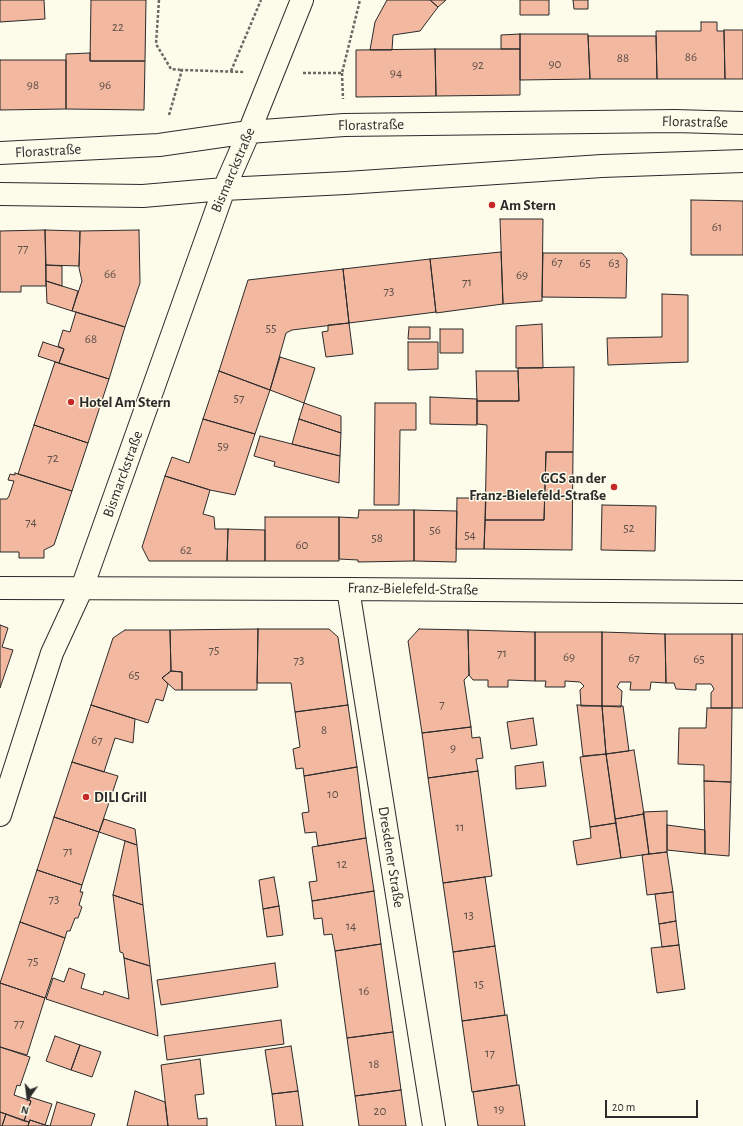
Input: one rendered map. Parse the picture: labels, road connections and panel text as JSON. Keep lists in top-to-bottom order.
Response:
{
  "streets": {
    "main road": [
      "Florastraße",
      "Bismarckstraße",
      "Franz-Bielefeld-Straße",
      "Dresdener Straße"
    ]
  },
  "crossings": [
    ["Florastraße", "Bismarckstraße"],
    ["Bismarckstraße", "Franz-Bielefeld-Straße"],
    ["Franz-Bielefeld-Straße", "Dresdener Straße"]
  ],
  "places": [
    "Am Stern",
    "Hotel Am Stern",
    "GGS an der Franz-Bielefeld-Straße",
    "DILI Grill"
  ],
  "house_numbers": [
    "22",
    "86",
    "88",
    "90",
    "92",
    "94",
    "98",
    "96",
    "61",
    "77",
    "67",
    "65",
    "63",
    "66",
    "69",
    "71",
    "73",
    "55",
    "68",
    "57",
    "59",
    "72",
    "74",
    "52",
    "56",
    "54",
    "58",
    "60",
    "62",
    "75",
    "71",
    "69",
    "67",
    "65",
    "73",
    "65",
    "7",
    "8",
    "67",
    "9",
    "10",
    "11",
    "71",
    "12",
    "73",
    "13",
    "14",
    "75",
    "15",
    "16",
    "77",
    "17",
    "18",
    "19",
    "20"
  ],
  "scale_bar": "20 m",
  "north": "bottom"
}
